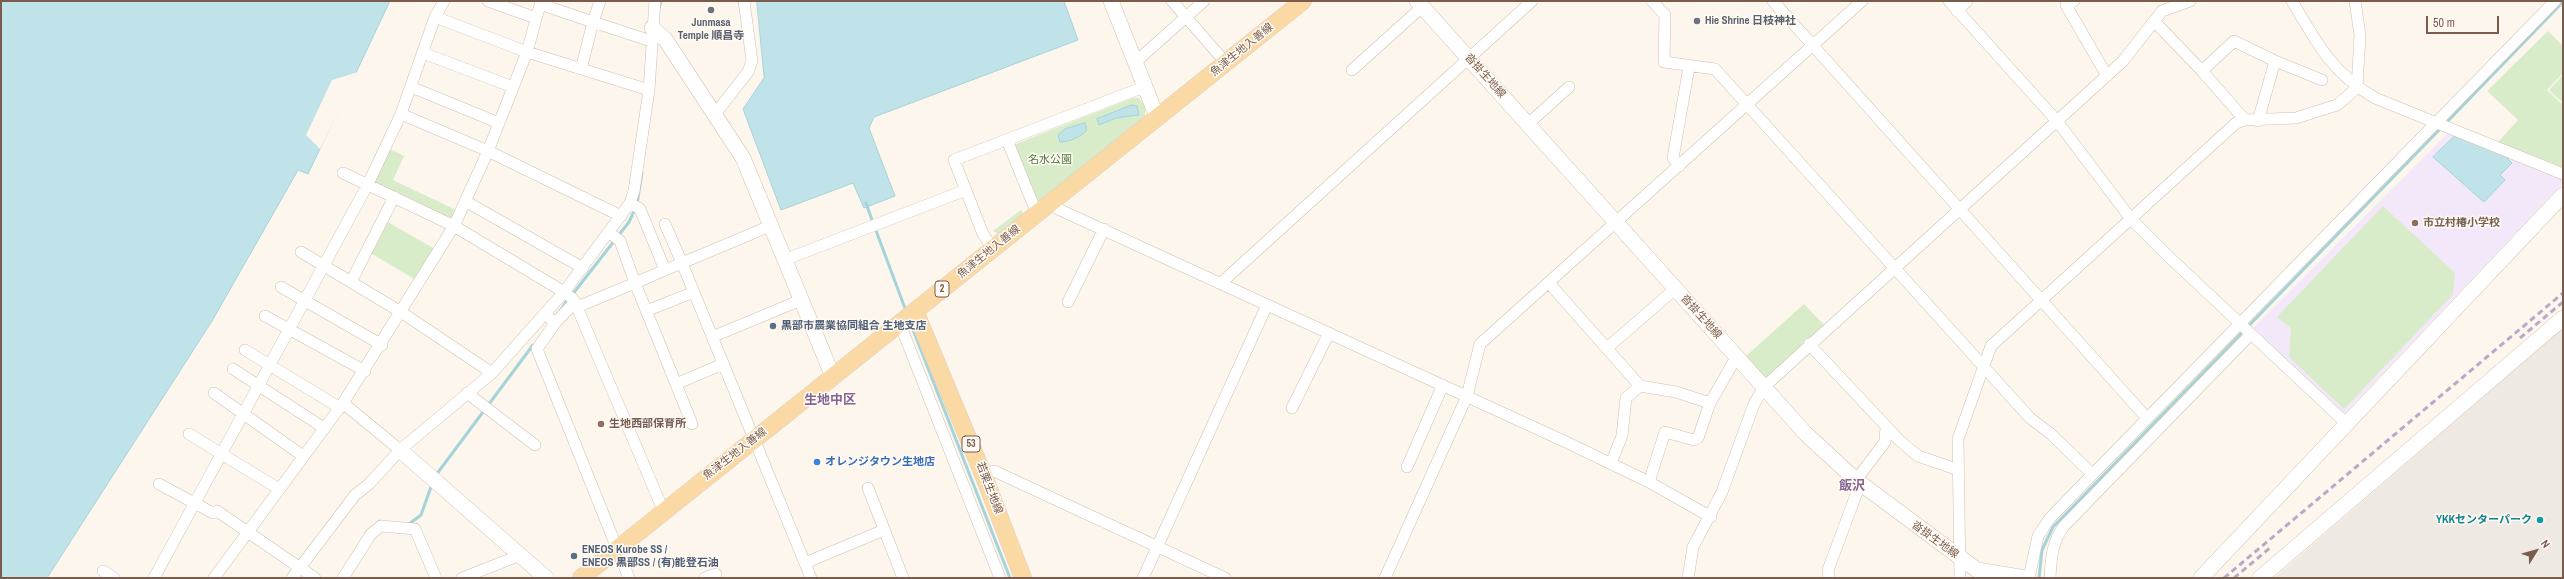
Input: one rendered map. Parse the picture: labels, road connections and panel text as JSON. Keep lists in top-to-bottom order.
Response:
{
  "streets": {
    "main road": [
      "魚津生地入善線",
      "2",
      "53",
      "若栗生地線"
    ],
    "street": ["沓掛生地線"]
  },
  "crossings": [
    ["魚津生地入善線", "若栗生地線"]
  ],
  "districts": ["生地中区", "飯沢"],
  "parks": ["名水公園"],
  "places": [
    "Junmasa Temple 順昌寺",
    "Hie Shrine 日枝神社",
    "市立村椿小学校",
    "黒部市農業協同組合 生地支店",
    "生地西部保育所",
    "オレンジタウン生地店",
    "YKKセンターパーク",
    "ENEOS Kurobe SS / ENEOS 黒部SS / (有)能登石油"
  ],
  "scale_bar": "50 m",
  "north": "top right"
}
